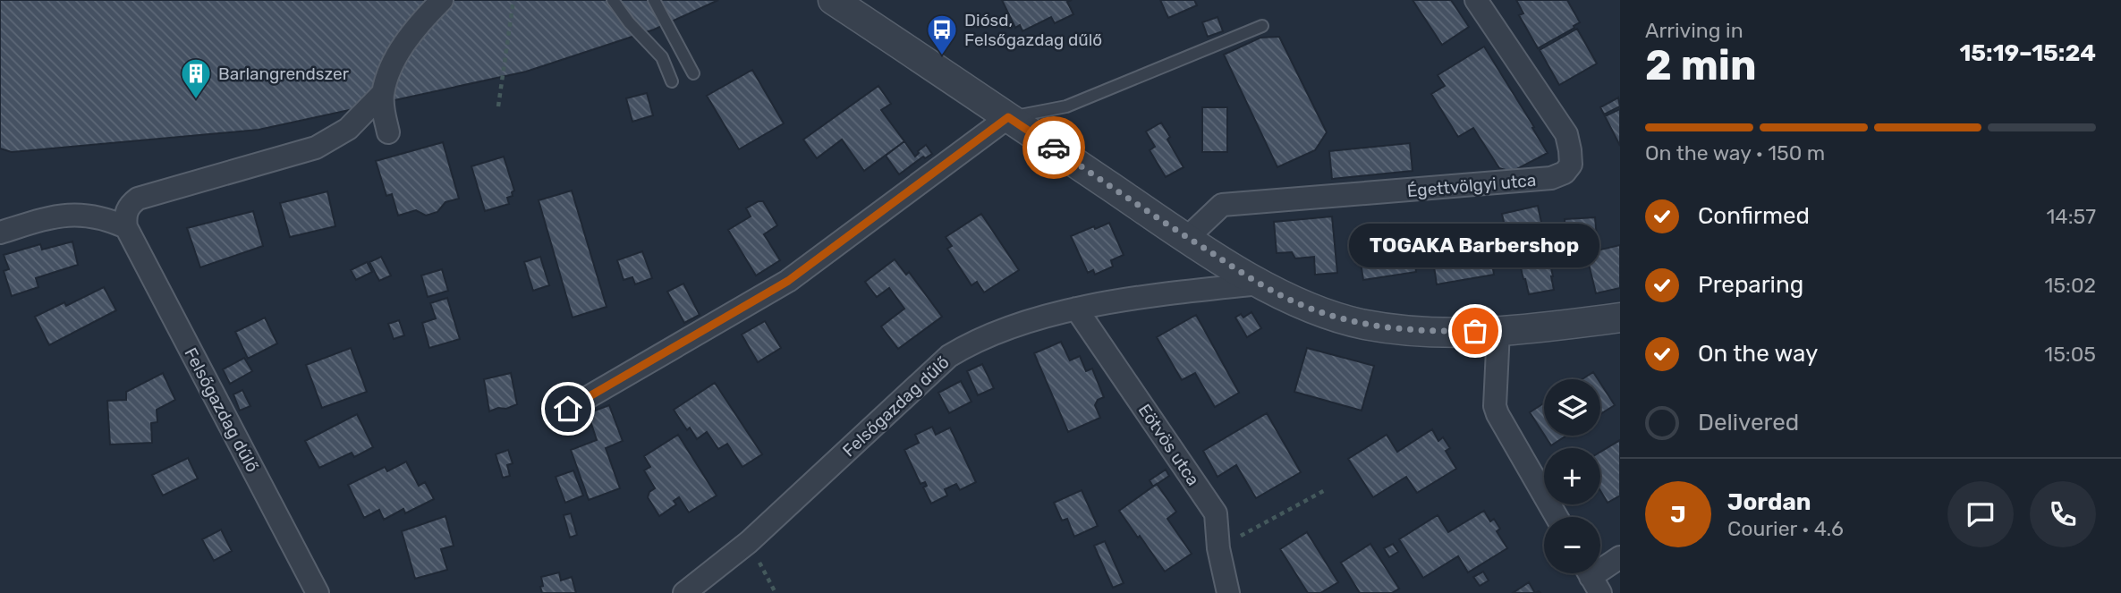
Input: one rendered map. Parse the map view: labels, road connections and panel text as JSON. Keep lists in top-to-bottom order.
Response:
{
  "streets": {
    "street": ["Égettvölgyi utca", "Felsőgazdag dűlő", "Eötvös utca"]
  },
  "crossings": [
    ["Felsőgazdag dűlő", "Eötvös utca"]
  ],
  "places": {
    "bus stop": ["Diósd, Felsőgazdag dűlő"],
    "building": ["Barlangrendszer"],
    "other": ["TOGAKA Barbershop"]
  },
  "page": {
    "heading": ["2 min", "Arriving in", "15:19–15:24"],
    "panel": ["Jordan", "Courier · 4.6"],
    "bar": "On the way · 150 m",
    "list": [
      ["Confirmed", "14:57"],
      ["Preparing", "15:02"],
      ["On the way", "15:05"],
      "Delivered"
    ],
    "bubble": "TOGAKA Barbershop",
    "map_buttons": ["+", "−"],
    "round": "J"
  }
}
